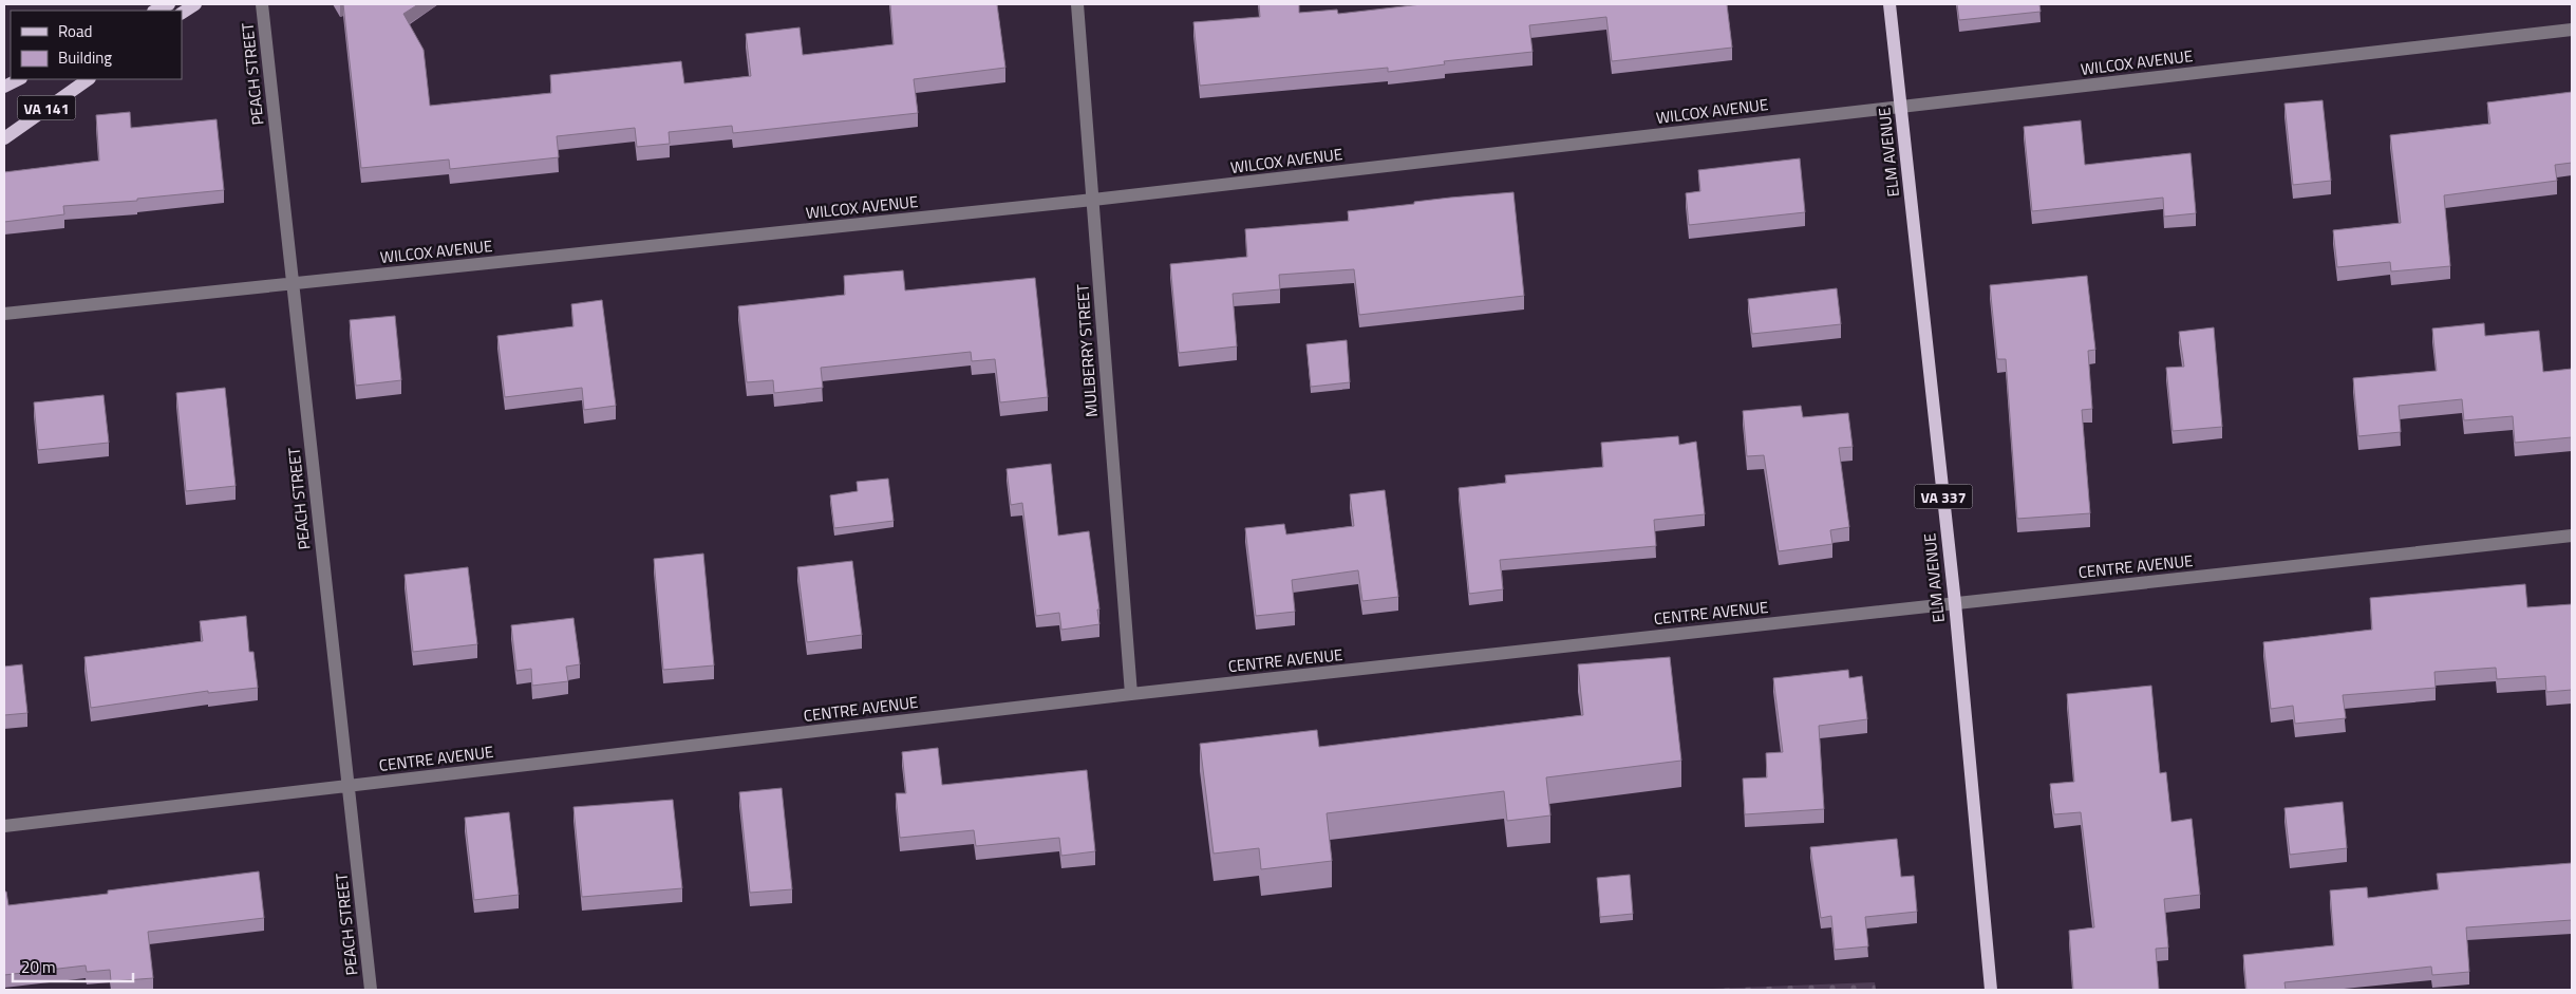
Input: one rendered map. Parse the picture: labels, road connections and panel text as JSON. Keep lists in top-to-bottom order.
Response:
{
  "streets": {
    "main road": ["VA 141", "ELM AVENUE", "VA 337"],
    "street": [
      "WILCOX AVENUE",
      "PEACH STREET",
      "MULBERRY STREET",
      "CENTRE AVENUE"
    ]
  },
  "crossings": [
    ["WILCOX AVENUE", "PEACH STREET"],
    ["WILCOX AVENUE", "ELM AVENUE"],
    ["WILCOX AVENUE", "MULBERRY STREET"],
    ["PEACH STREET", "CENTRE AVENUE"],
    ["ELM AVENUE", "CENTRE AVENUE"],
    ["MULBERRY STREET", "CENTRE AVENUE"]
  ],
  "legend": ["Road", "Building"],
  "scale_bar": "20 m"
}
